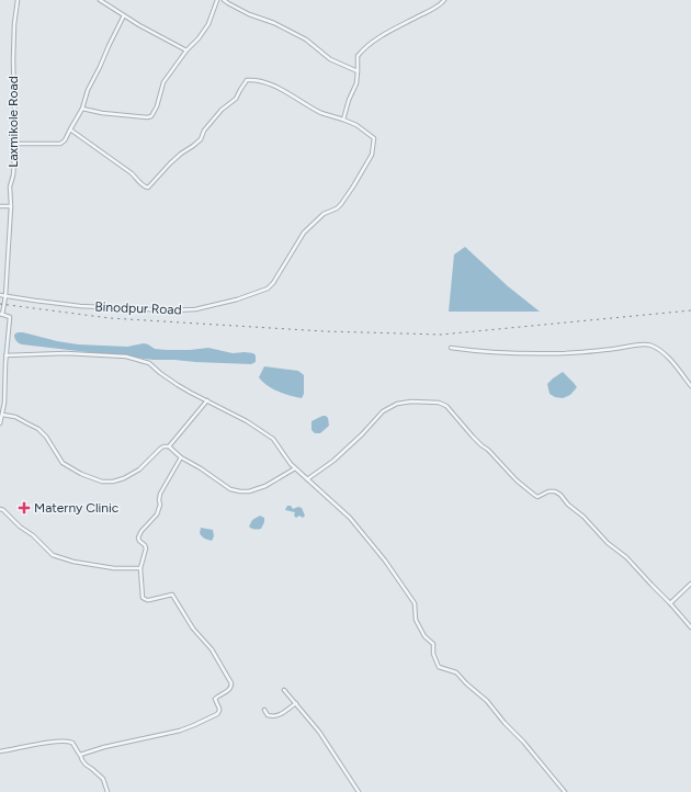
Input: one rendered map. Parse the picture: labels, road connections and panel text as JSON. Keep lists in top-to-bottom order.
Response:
{
  "streets": {
    "street": ["Laxmikole Road", "Binodpur Road"]
  },
  "crossings": [
    ["Laxmikole Road", "Binodpur Road"]
  ],
  "places": {
    "health": ["Materny Clinic"]
  }
}
